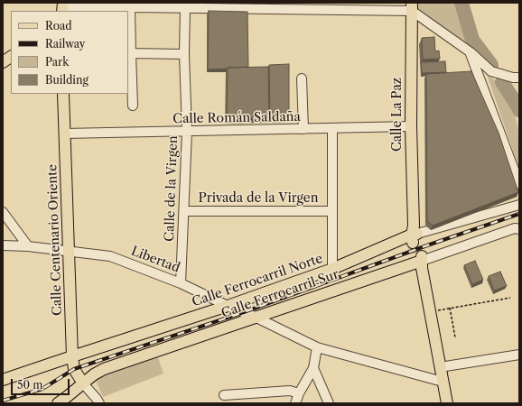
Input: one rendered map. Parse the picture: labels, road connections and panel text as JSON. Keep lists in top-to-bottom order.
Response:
{
  "streets": {
    "main road": [
      "Calle La Paz",
      "Calle Centenario Oriente",
      "Calle Ferrocarril Norte",
      "Calle Ferrocarril Sur"
    ],
    "street": [
      "Calle Román Saldaña",
      "Calle de la Virgen",
      "Privada de la Virgen",
      "Libertad"
    ]
  },
  "crossings": [
    ["Calle La Paz", "Calle Román Saldaña"],
    ["Calle La Paz", "Calle Ferrocarril Norte"],
    ["Calle Román Saldaña", "Calle de la Virgen"],
    ["Calle Román Saldaña", "Calle Centenario Oriente"],
    ["Calle de la Virgen", "Privada de la Virgen"],
    ["Calle de la Virgen", "Libertad"],
    ["Calle Centenario Oriente", "Libertad"],
    ["Calle Centenario Oriente", "Calle Ferrocarril Norte"],
    ["Calle Centenario Oriente", "Calle Ferrocarril Sur"],
    ["Libertad", "Calle Ferrocarril Norte"],
    ["Libertad", "Calle Ferrocarril Sur"]
  ],
  "legend": [
    "Road",
    "Railway",
    "Park",
    "Building"
  ],
  "scale_bar": "50 m"
}
